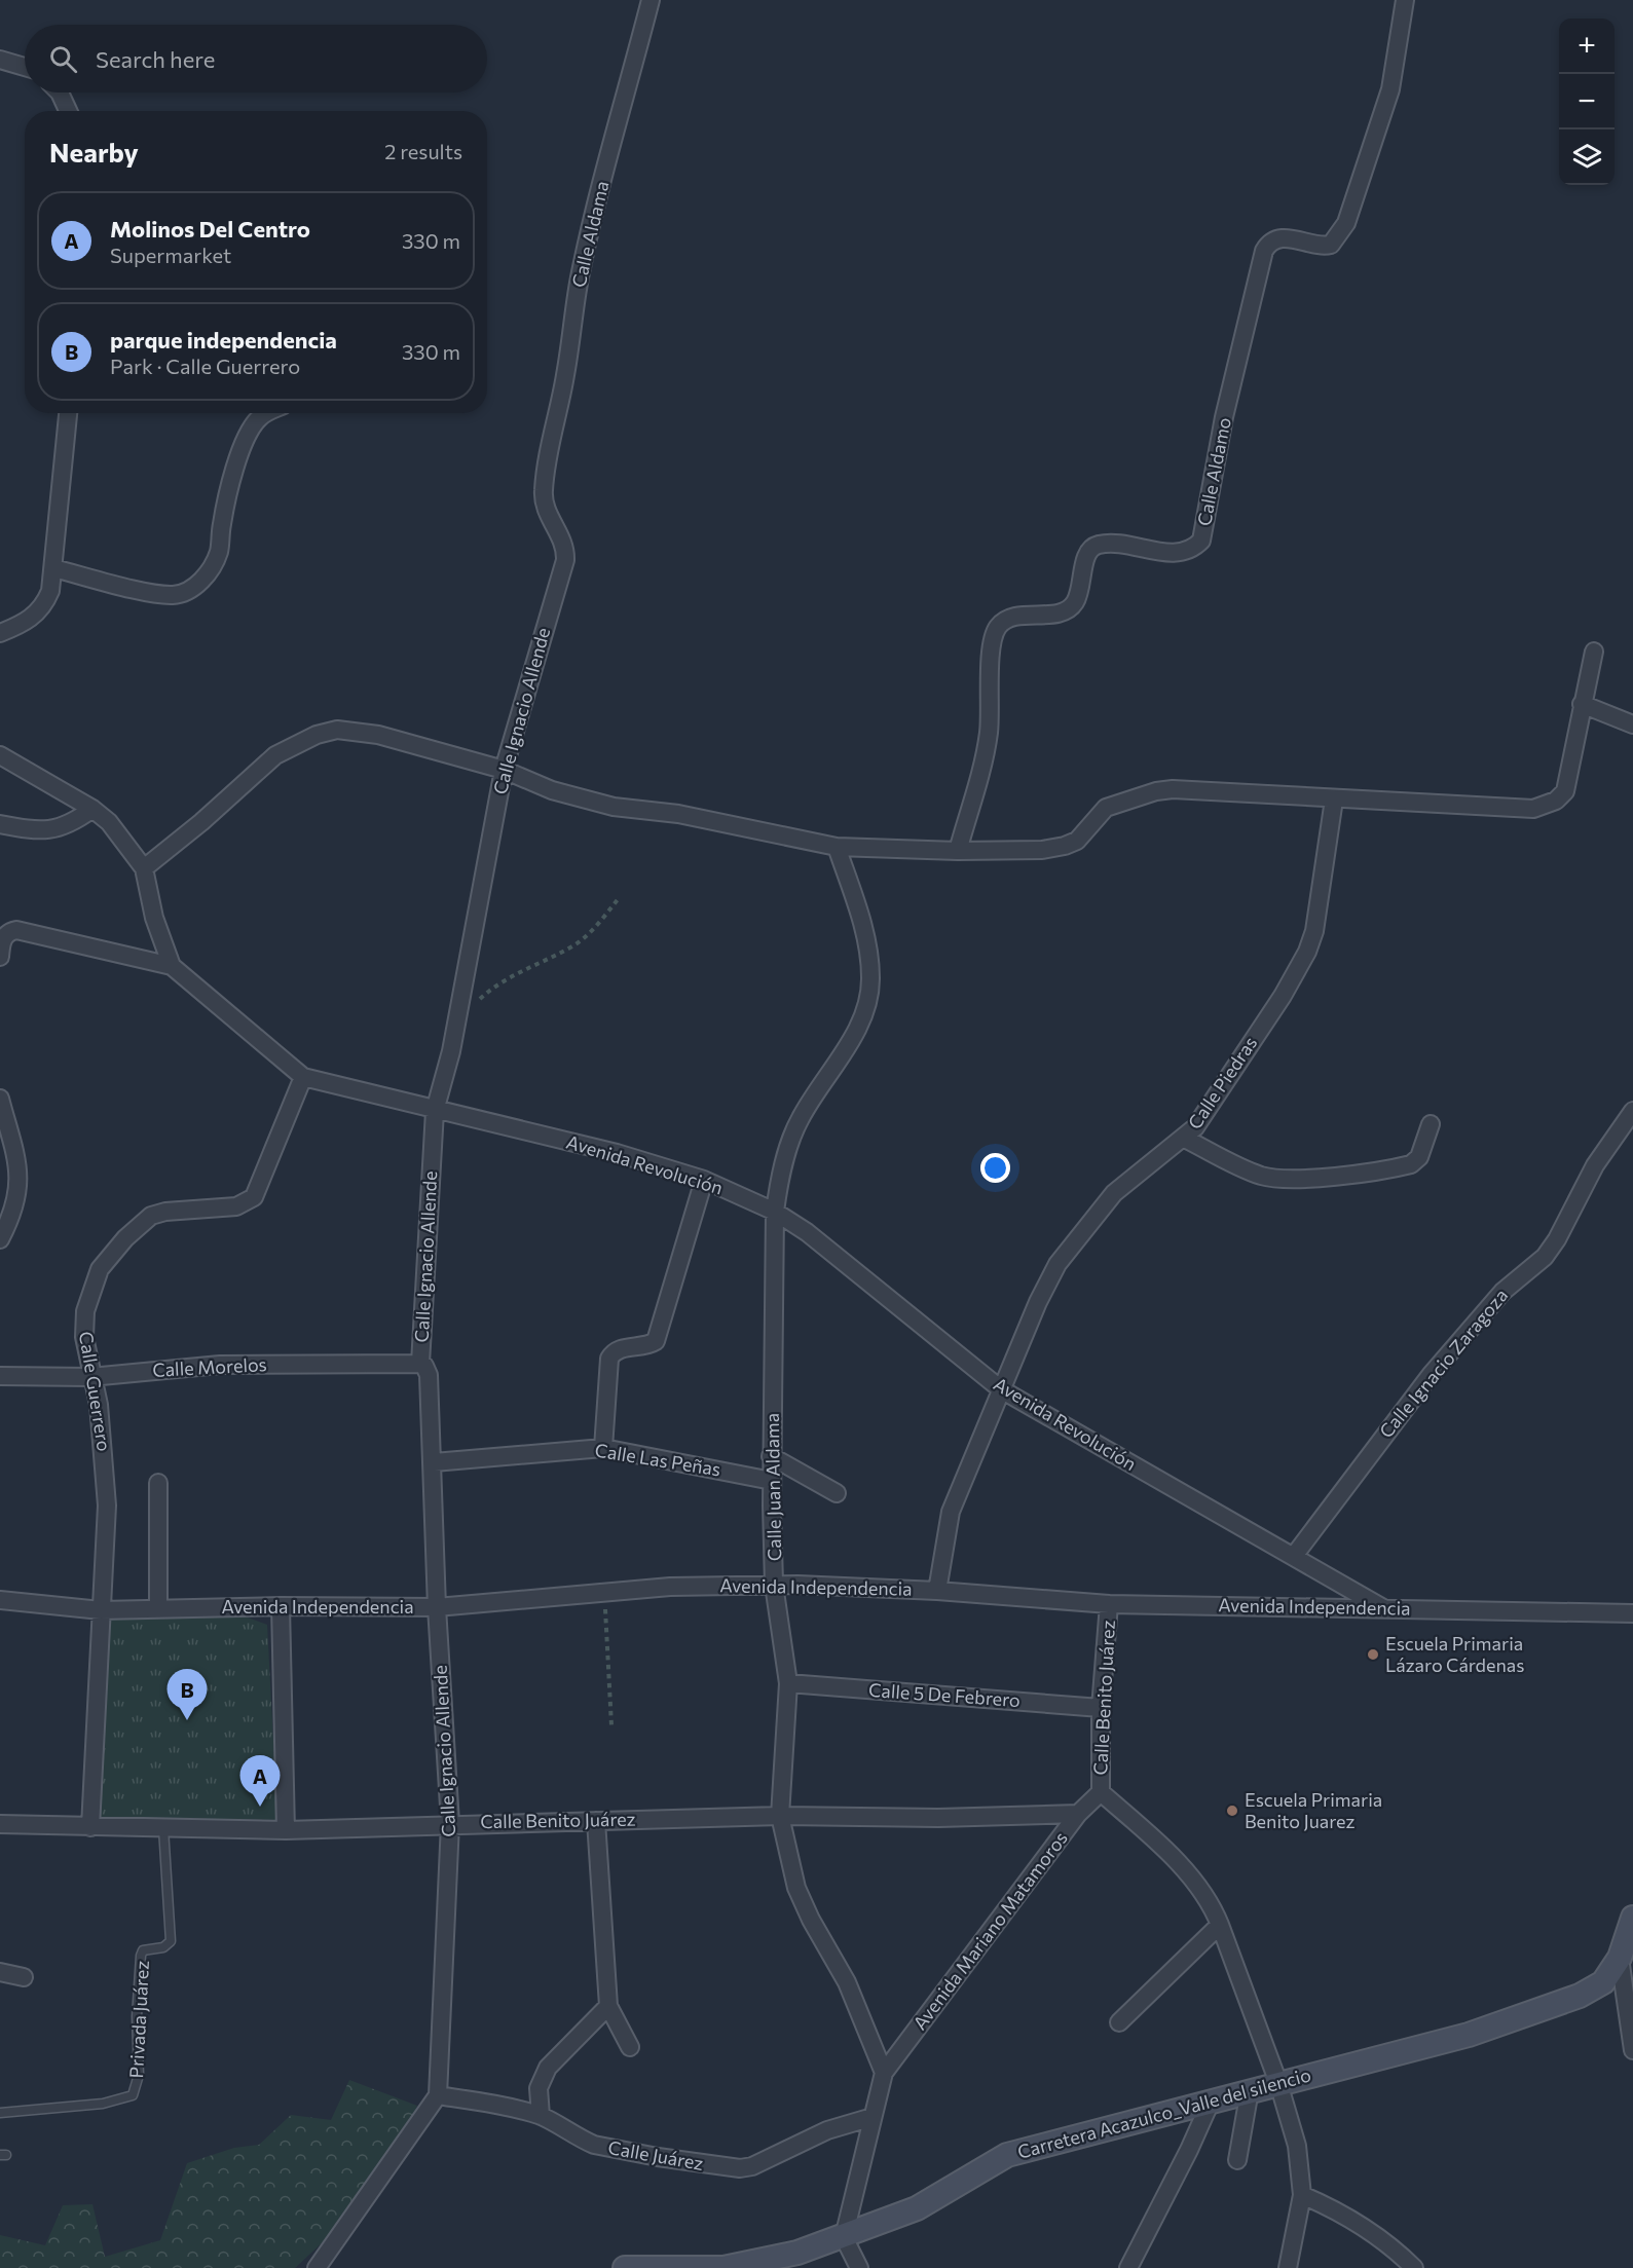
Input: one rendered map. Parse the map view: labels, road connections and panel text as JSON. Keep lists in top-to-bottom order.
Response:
{
  "streets": {
    "main road": ["Carretera Acazulco_Valle del silencio"],
    "street": [
      "Calle Aldama",
      "Calle Aldamo",
      "Calle Ignacio Allende",
      "Calle Piedras",
      "Avenida Revolución",
      "Calle Ignacio Zaragoza",
      "Calle Morelos",
      "Calle Guerrero",
      "Calle Las Peñas",
      "Calle Juan Aldama",
      "Avenida Independencia",
      "Calle 5 De Febrero",
      "Calle Benito Juárez",
      "Avenida Mariano Matamoros",
      "Calle Juárez"
    ],
    "lane": ["Privada Juárez"]
  },
  "crossings": [
    ["Calle Aldama", "Calle Ignacio Allende"],
    ["Calle Ignacio Allende", "Avenida Revolución"],
    ["Calle Ignacio Allende", "Calle Morelos"],
    ["Calle Ignacio Allende", "Calle Las Peñas"],
    ["Calle Ignacio Allende", "Avenida Independencia"],
    ["Calle Ignacio Allende", "Calle Benito Juárez"],
    ["Calle Ignacio Allende", "Calle Juárez"],
    ["Calle Piedras", "Avenida Revolución"],
    ["Calle Piedras", "Avenida Independencia"],
    ["Avenida Revolución", "Calle Ignacio Zaragoza"],
    ["Avenida Revolución", "Calle Guerrero"],
    ["Avenida Revolución", "Calle Juan Aldama"],
    ["Avenida Revolución", "Avenida Independencia"],
    ["Calle Morelos", "Calle Guerrero"],
    ["Calle Guerrero", "Avenida Independencia"],
    ["Calle Guerrero", "Calle Benito Juárez"],
    ["Calle Las Peñas", "Calle Juan Aldama"],
    ["Calle Juan Aldama", "Avenida Independencia"],
    ["Calle Juan Aldama", "Calle 5 De Febrero"],
    ["Calle Juan Aldama", "Calle Benito Juárez"],
    ["Calle Juan Aldama", "Avenida Mariano Matamoros"],
    ["Avenida Independencia", "Calle Benito Juárez"],
    ["Calle 5 De Febrero", "Calle Benito Juárez"],
    ["Calle Benito Juárez", "Avenida Mariano Matamoros"],
    ["Calle Benito Juárez", "Privada Juárez"]
  ],
  "places": ["Escuela Primaria Lázaro Cárdenas", "Escuela Primaria Benito Juarez"],
  "page": {
    "map_buttons": ["+", "−"],
    "search": "Search here",
    "heading": ["Nearby", "2 results"],
    "list": [
      {
        "mark": "A",
        "name": "Molinos Del Centro",
        "note": "Supermarket",
        "value": "330 m"
      },
      {
        "mark": "B",
        "name": "parque independencia",
        "note": "Park · Calle Guerrero",
        "value": "330 m"
      }
    ],
    "pins": ["B", "A"]
  }
}
